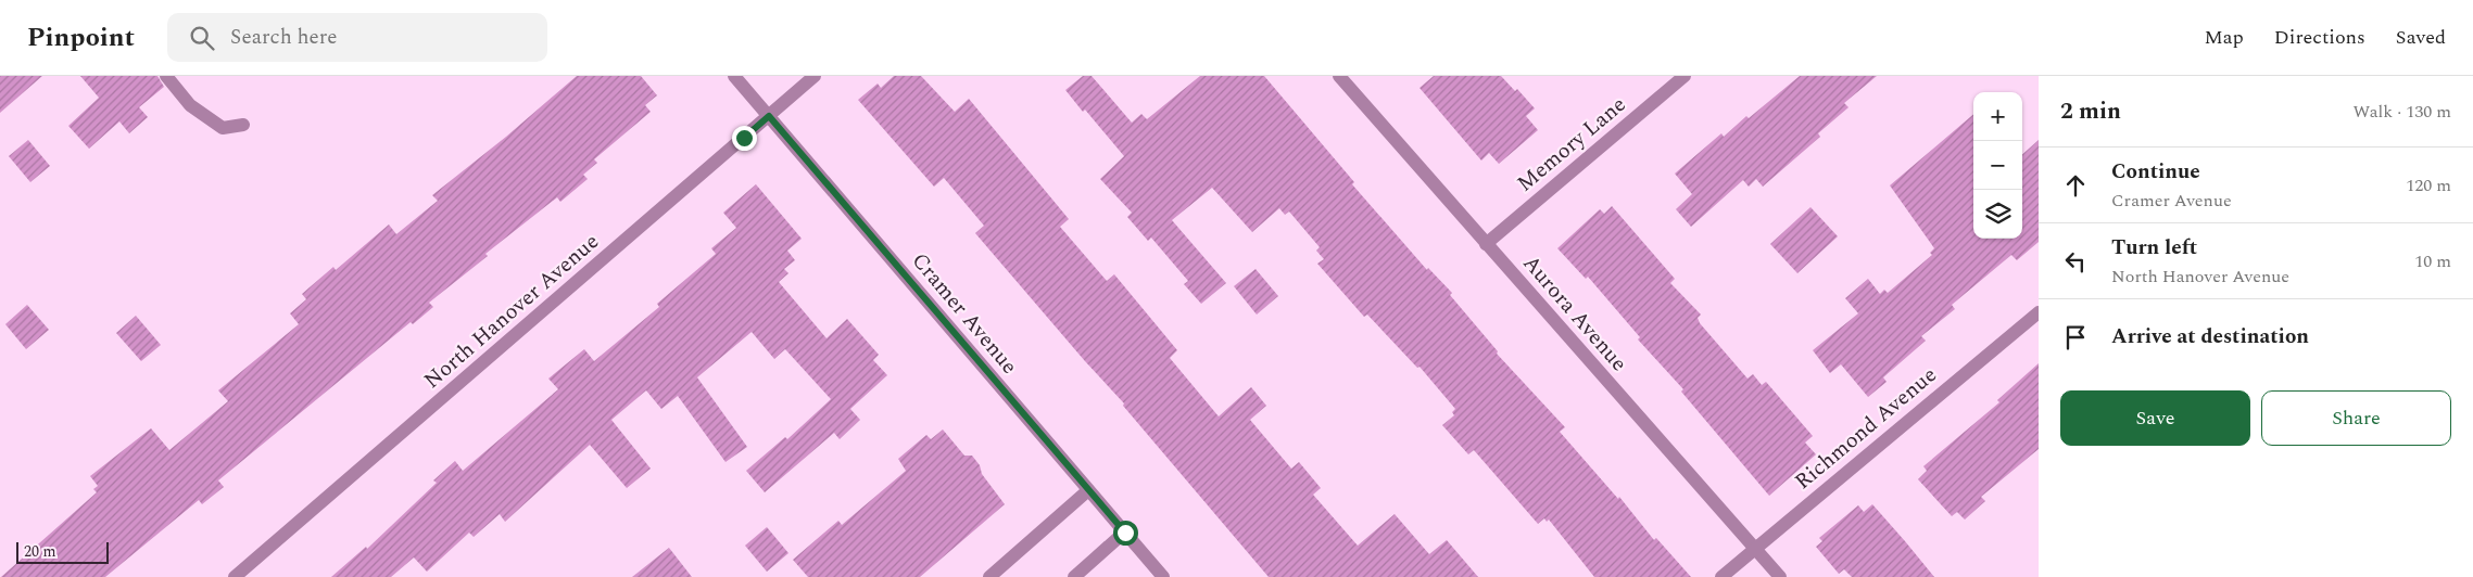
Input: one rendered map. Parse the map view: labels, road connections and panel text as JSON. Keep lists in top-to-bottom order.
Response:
{
  "streets": {
    "street": [
      "Memory Lane",
      "North Hanover Avenue",
      "Cramer Avenue",
      "Aurora Avenue",
      "Richmond Avenue"
    ]
  },
  "crossings": [
    ["Memory Lane", "Aurora Avenue"],
    ["North Hanover Avenue", "Cramer Avenue"],
    ["Aurora Avenue", "Richmond Avenue"]
  ],
  "scale_bar": "20 m",
  "page": {
    "header": "Pinpoint",
    "search": "Search here",
    "nav": ["Map", "Directions", "Saved"],
    "heading": ["2 min", "Walk · 130 m"],
    "map_buttons": ["+", "−"],
    "list": [
      ["Continue", "Cramer Avenue", "120 m"],
      ["Turn left", "North Hanover Avenue", "10 m"],
      "Arrive at destination"
    ],
    "buttons": ["Save", "Share"],
    "scale": "20 m"
  }
}
